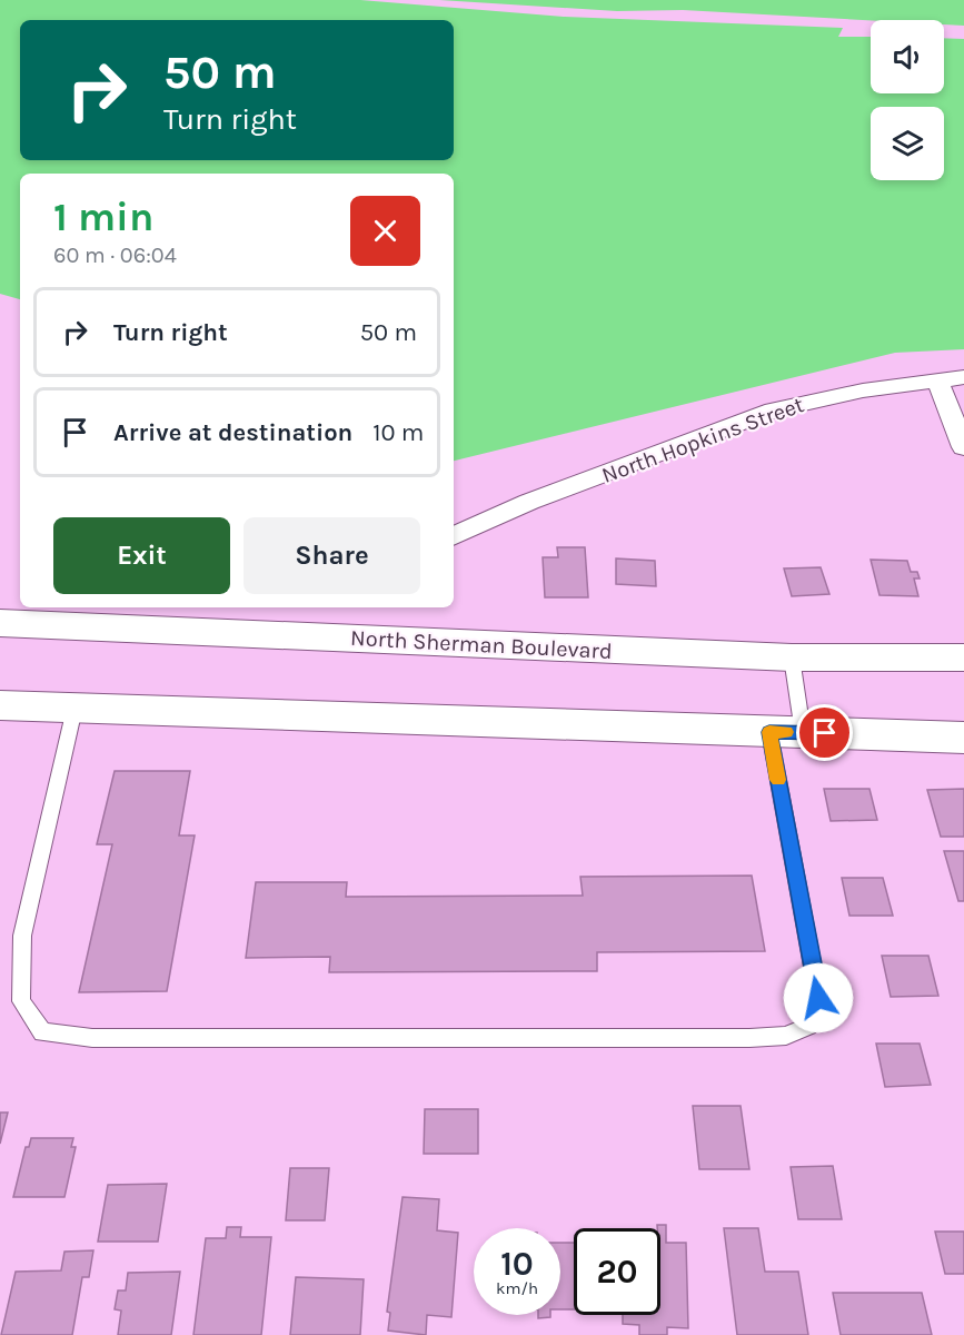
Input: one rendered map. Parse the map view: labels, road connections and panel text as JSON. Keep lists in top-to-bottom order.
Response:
{
  "streets": {
    "main road": ["North Sherman Boulevard"],
    "street": ["North Hopkins Street"]
  },
  "page": {
    "turn": ["50 m", "Turn right"],
    "heading": ["1 min", "60 m · 06:04"],
    "list": [
      {
        "name": "Turn right",
        "value": "50 m"
      },
      {
        "name": "Arrive at destination",
        "value": "10 m"
      }
    ],
    "buttons": ["Exit", "Share"],
    "speed": "10 km/h",
    "limit": "20"
  }
}
